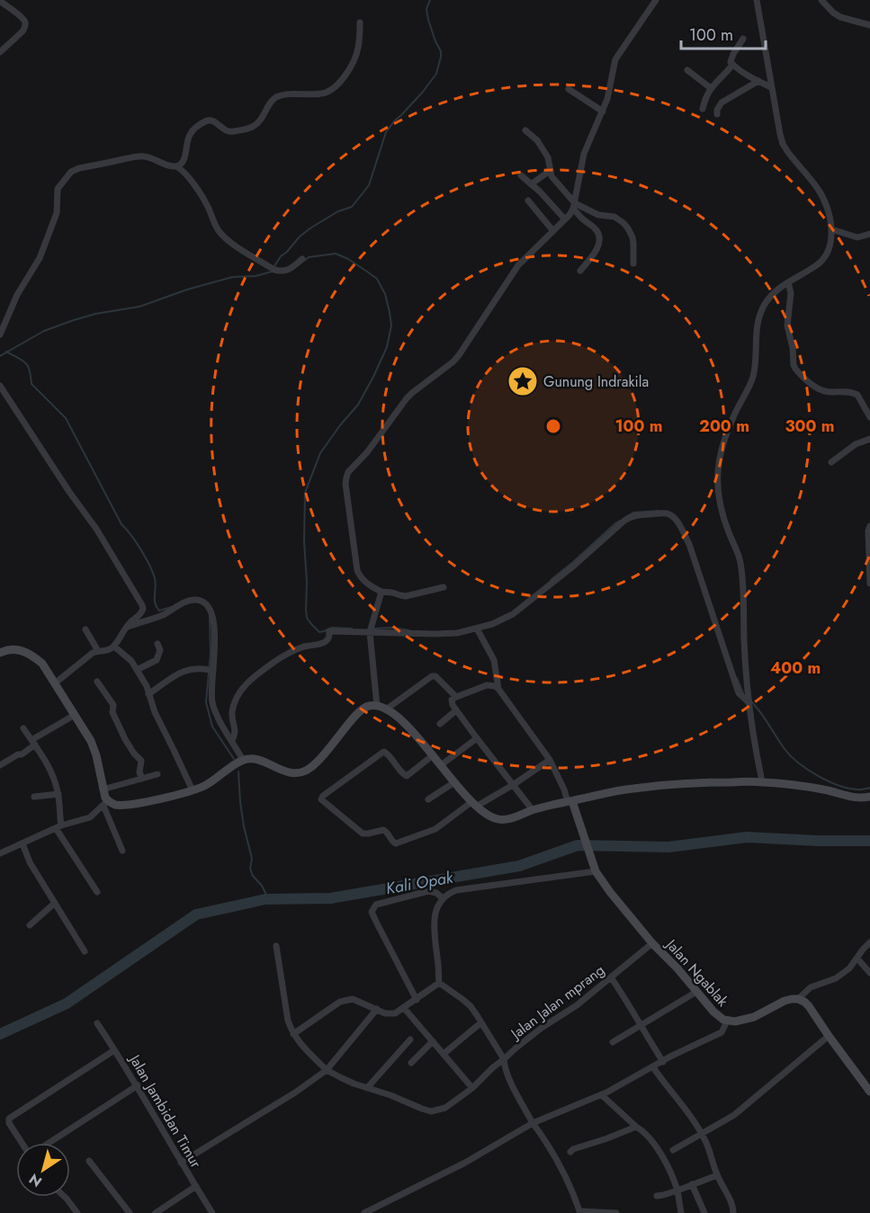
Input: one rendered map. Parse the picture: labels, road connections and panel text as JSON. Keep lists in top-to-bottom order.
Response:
{
  "streets": {
    "main road": ["Jalan Ngablak"],
    "street": ["Jalan Jalan mprang", "Jalan Jambidan Timur"]
  },
  "crossings": [
    ["Jalan Ngablak", "Jalan Jalan mprang"]
  ],
  "water": ["Kali Opak"],
  "places": {
    "place": ["Gunung Indrakila"]
  },
  "scale_bar": "100 m",
  "north": "bottom left",
  "rings": [
    "100 m",
    "200 m",
    "300 m",
    "400 m"
  ]
}
